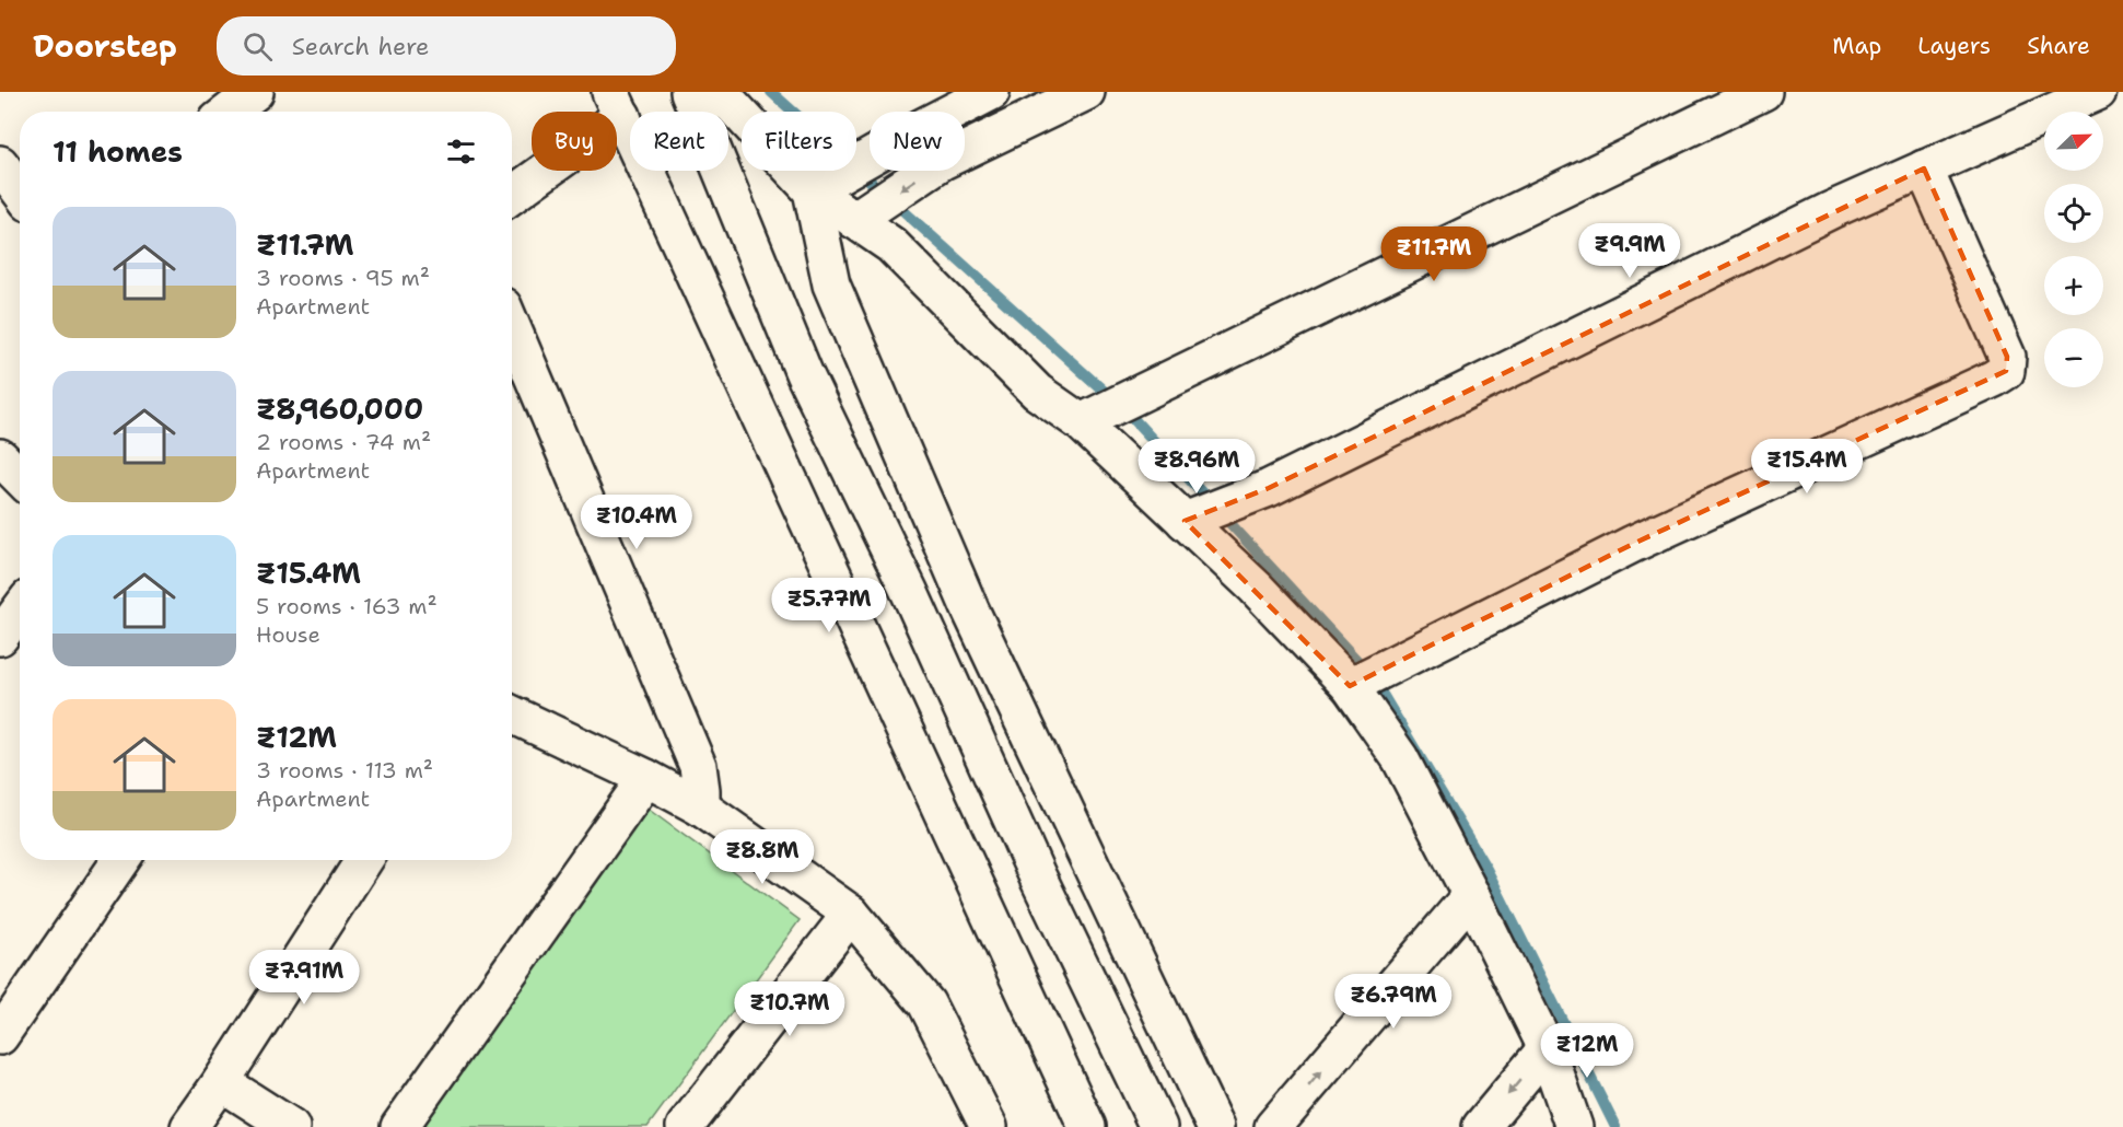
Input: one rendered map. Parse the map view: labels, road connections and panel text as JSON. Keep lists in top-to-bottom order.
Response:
{
  "north": "top right",
  "page": {
    "header": "Doorstep",
    "search": "Search here",
    "nav": ["Map", "Layers", "Share"],
    "map_buttons": ["+", "−"],
    "chip": [
      "Buy",
      "Rent",
      "Filters",
      "New"
    ],
    "heading": "11 homes",
    "list": [
      {
        "name": "₹11.7M",
        "note": "3 rooms · 95 m² · Apartment"
      },
      {
        "name": "₹8,960,000",
        "note": "2 rooms · 74 m² · Apartment"
      },
      {
        "name": "₹15.4M",
        "note": "5 rooms · 163 m² · House"
      },
      {
        "name": "₹12M",
        "note": "3 rooms · 113 m² · Apartment"
      }
    ],
    "price": [
      "₹9.9M",
      "₹11.7M",
      "₹8.96M",
      "₹15.4M",
      "₹10.4M",
      "₹5.77M",
      "₹8.8M",
      "₹7.91M",
      "₹6.79M",
      "₹10.7M",
      "₹12M"
    ]
  }
}
